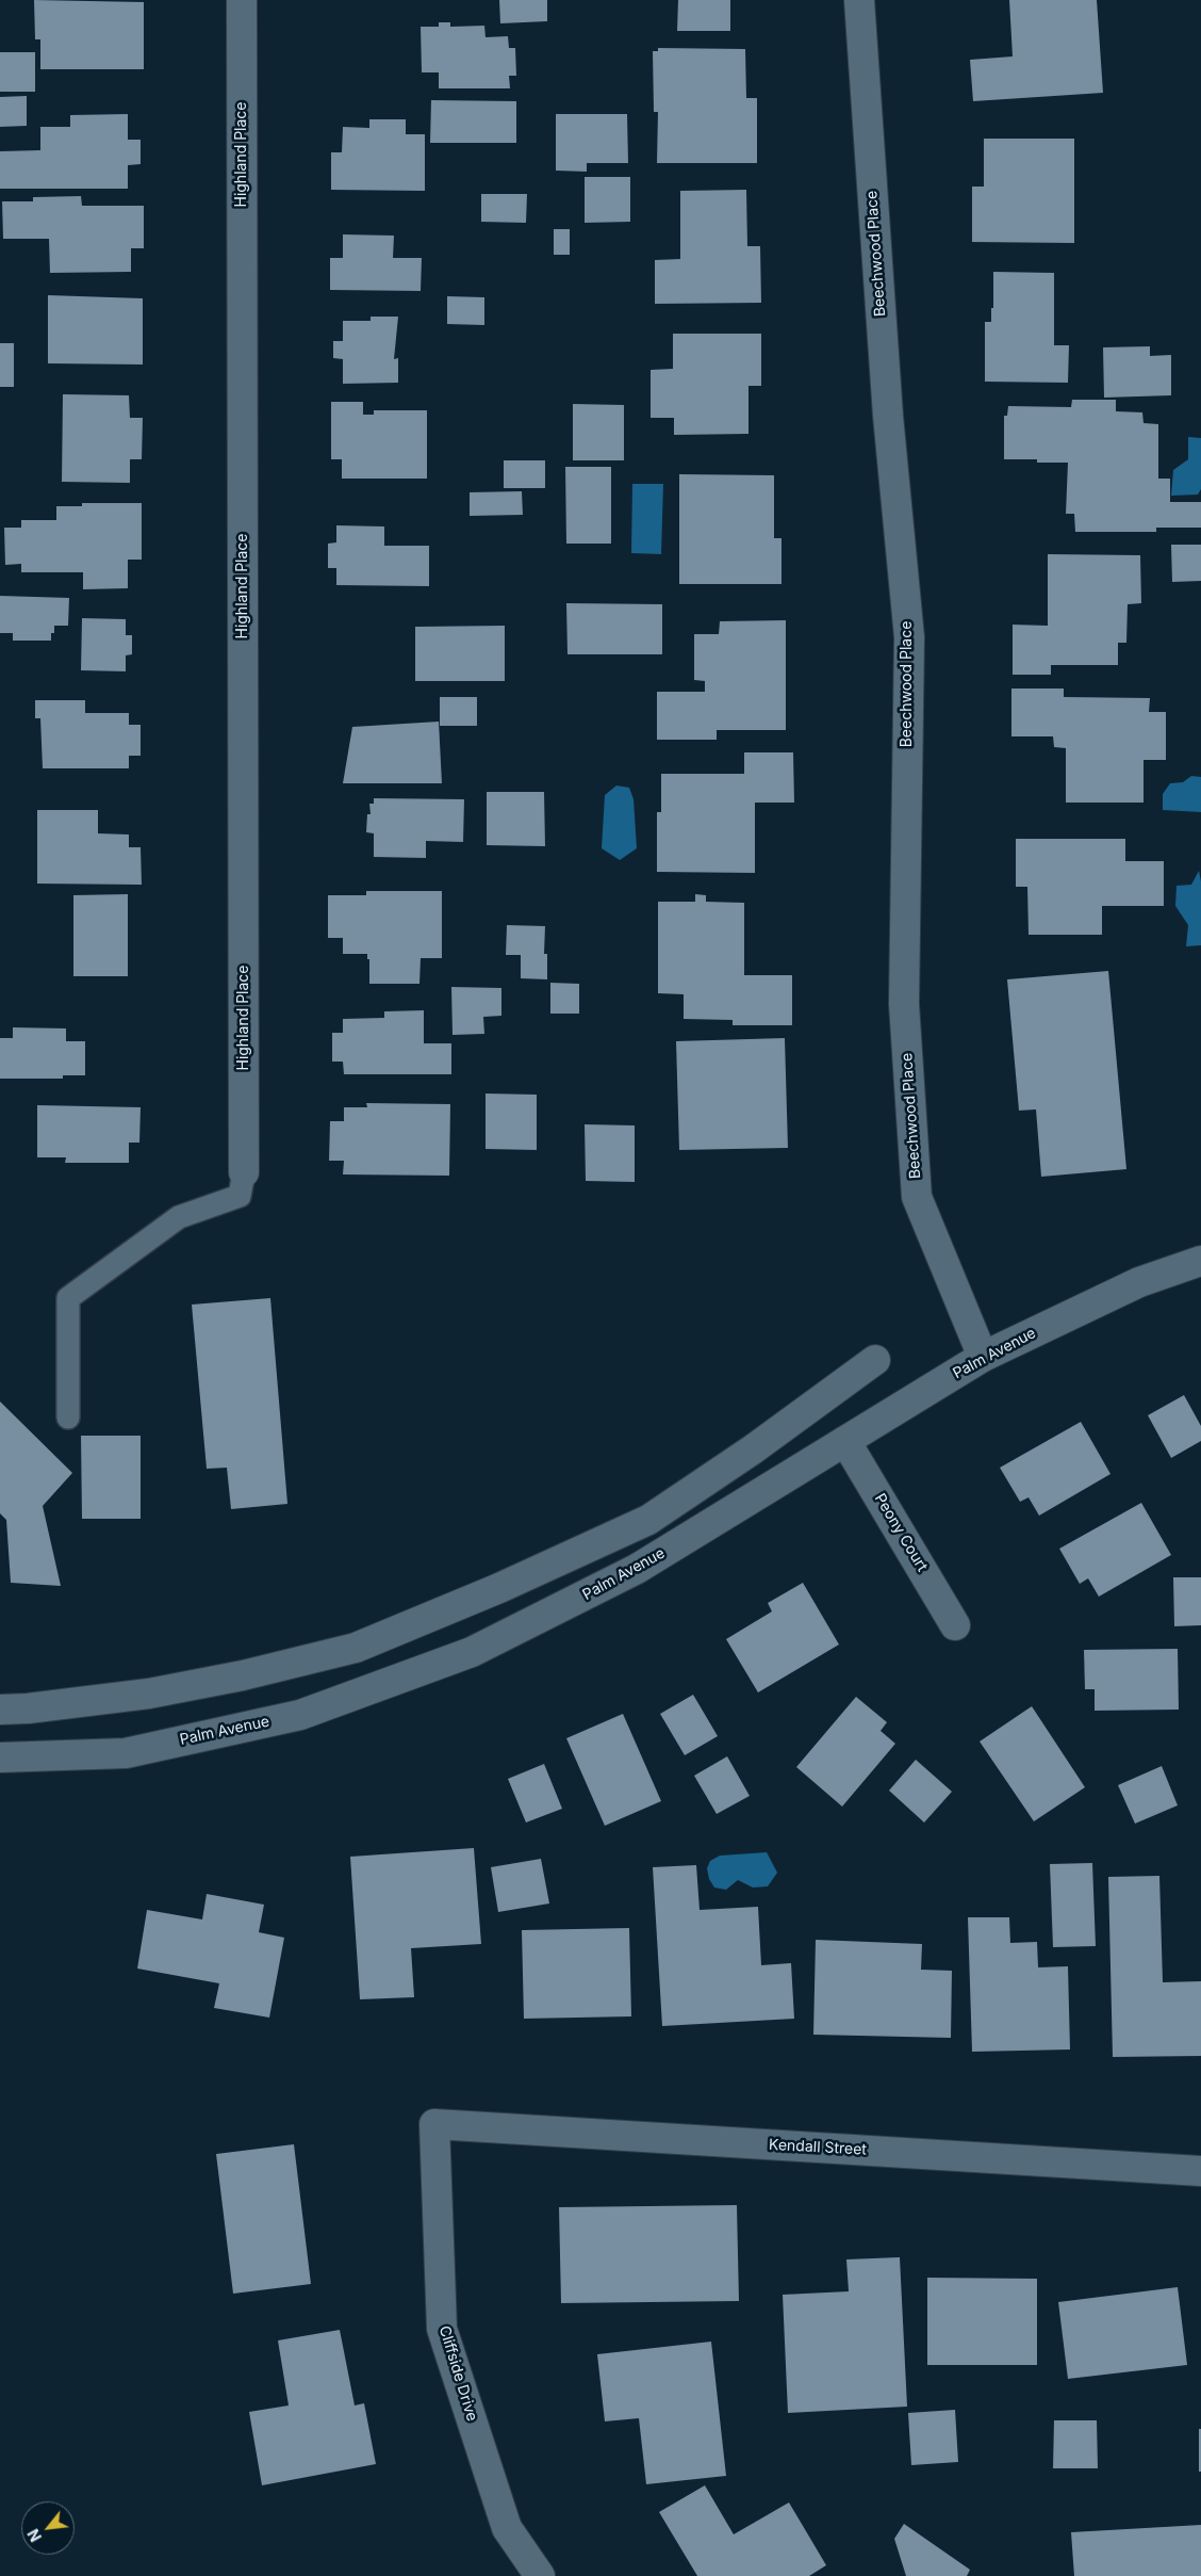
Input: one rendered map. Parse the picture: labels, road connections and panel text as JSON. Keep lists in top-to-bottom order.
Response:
{
  "streets": {
    "street": [
      "Highland Place",
      "Beechwood Place",
      "Palm Avenue",
      "Peony Court",
      "Kendall Street",
      "Cliffside Drive"
    ]
  },
  "crossings": [
    ["Beechwood Place", "Palm Avenue"],
    ["Palm Avenue", "Peony Court"],
    ["Kendall Street", "Cliffside Drive"]
  ],
  "north": "bottom left"
}
